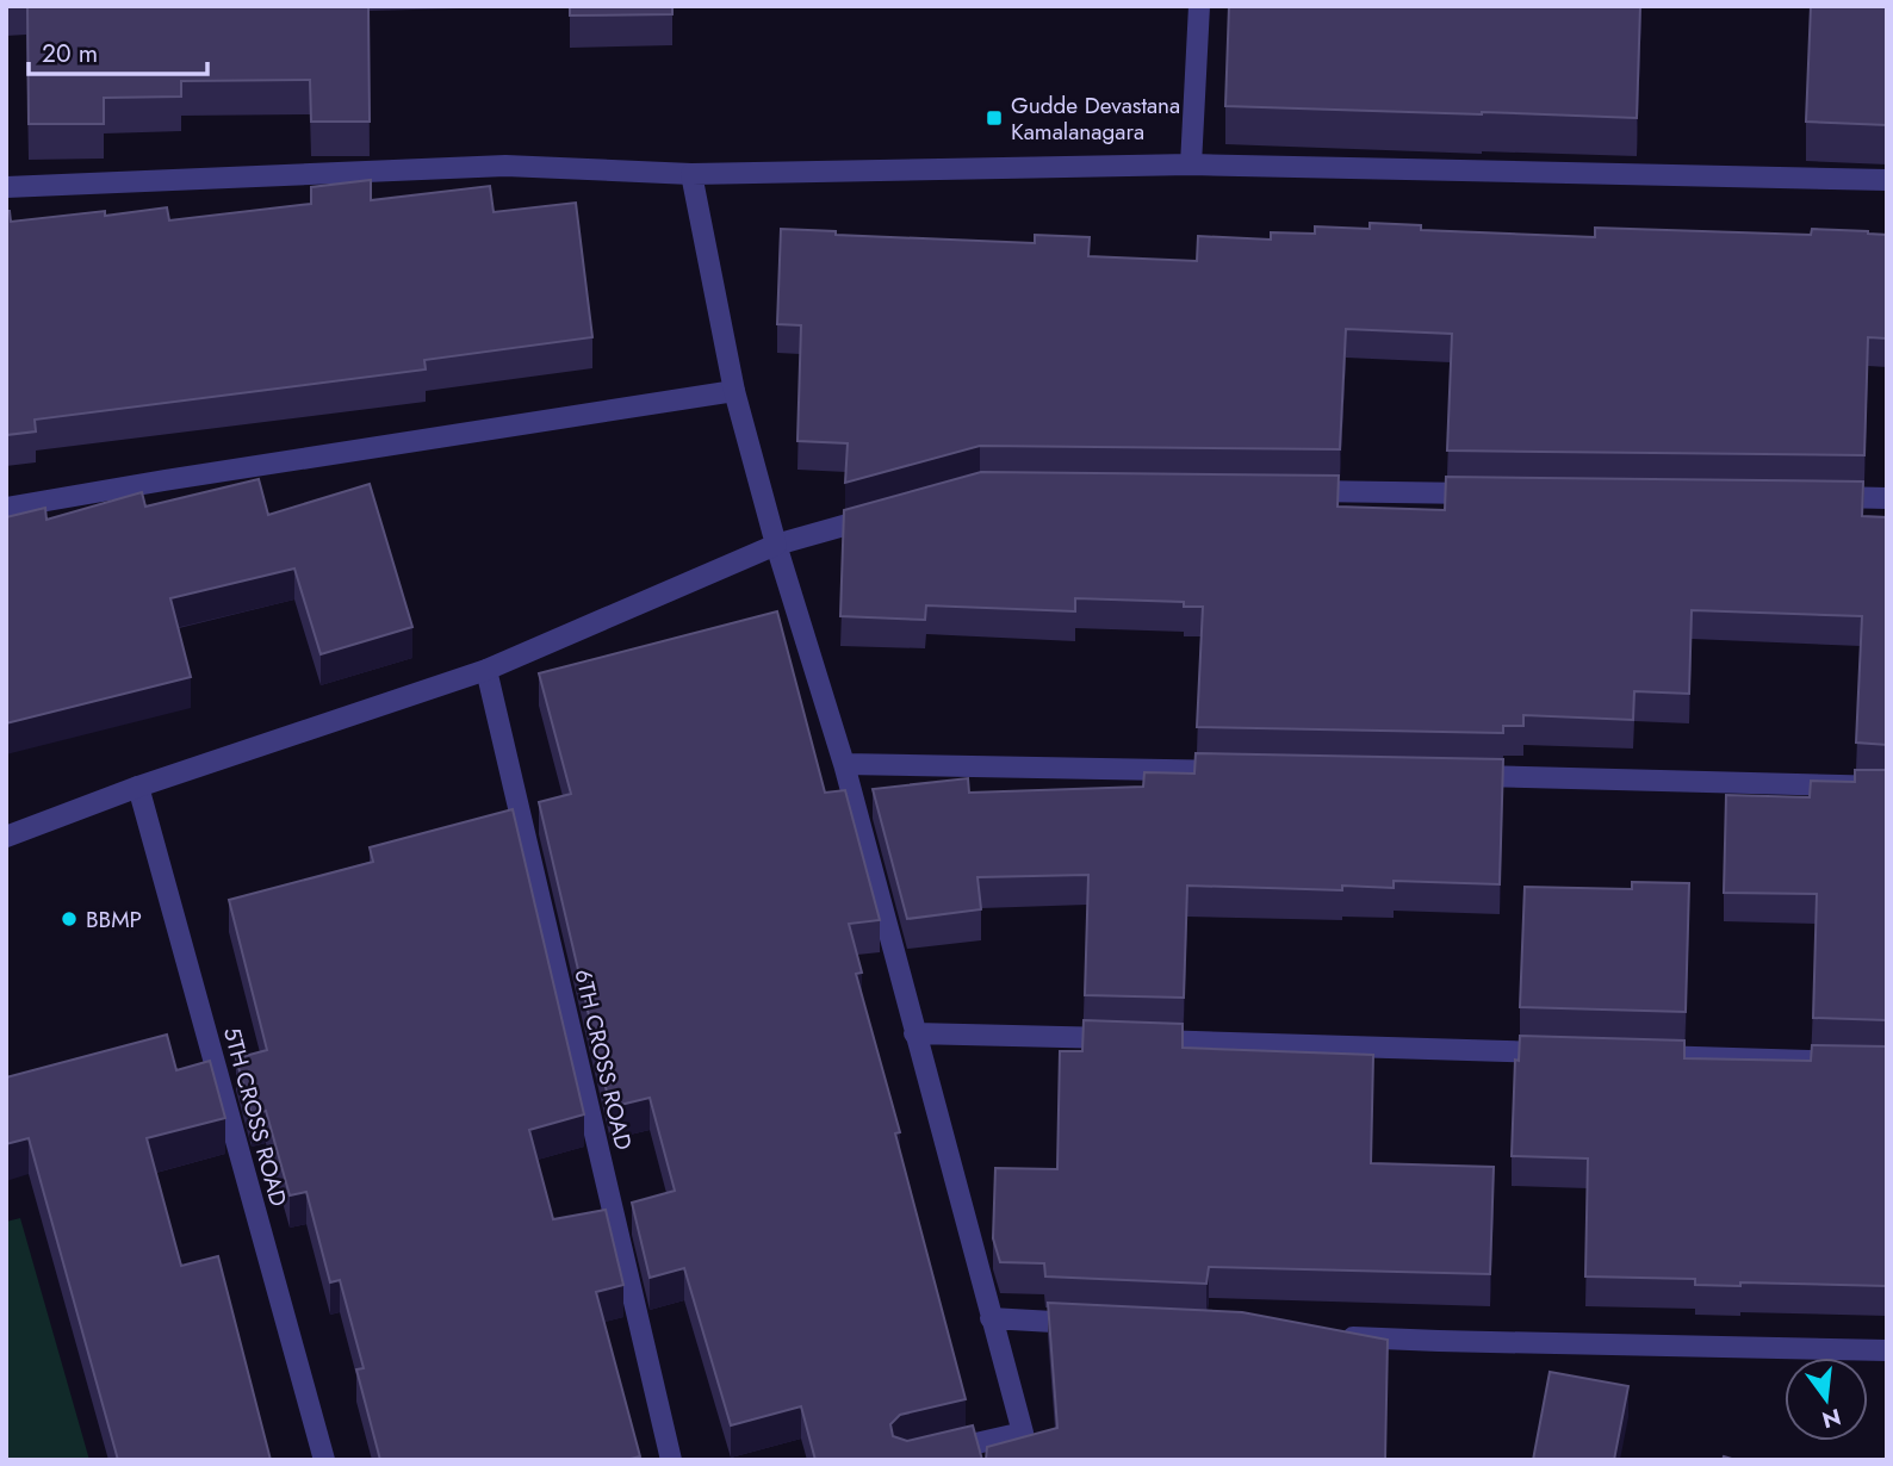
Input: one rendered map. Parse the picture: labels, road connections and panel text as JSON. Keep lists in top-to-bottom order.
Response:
{
  "streets": {
    "street": ["6TH CROSS ROAD", "5TH CROSS ROAD"]
  },
  "places": {
    "transit": ["Gudde Devastana Kamalanagara"],
    "other": ["BBMP"]
  },
  "scale_bar": "20 m",
  "north": "bottom"
}
